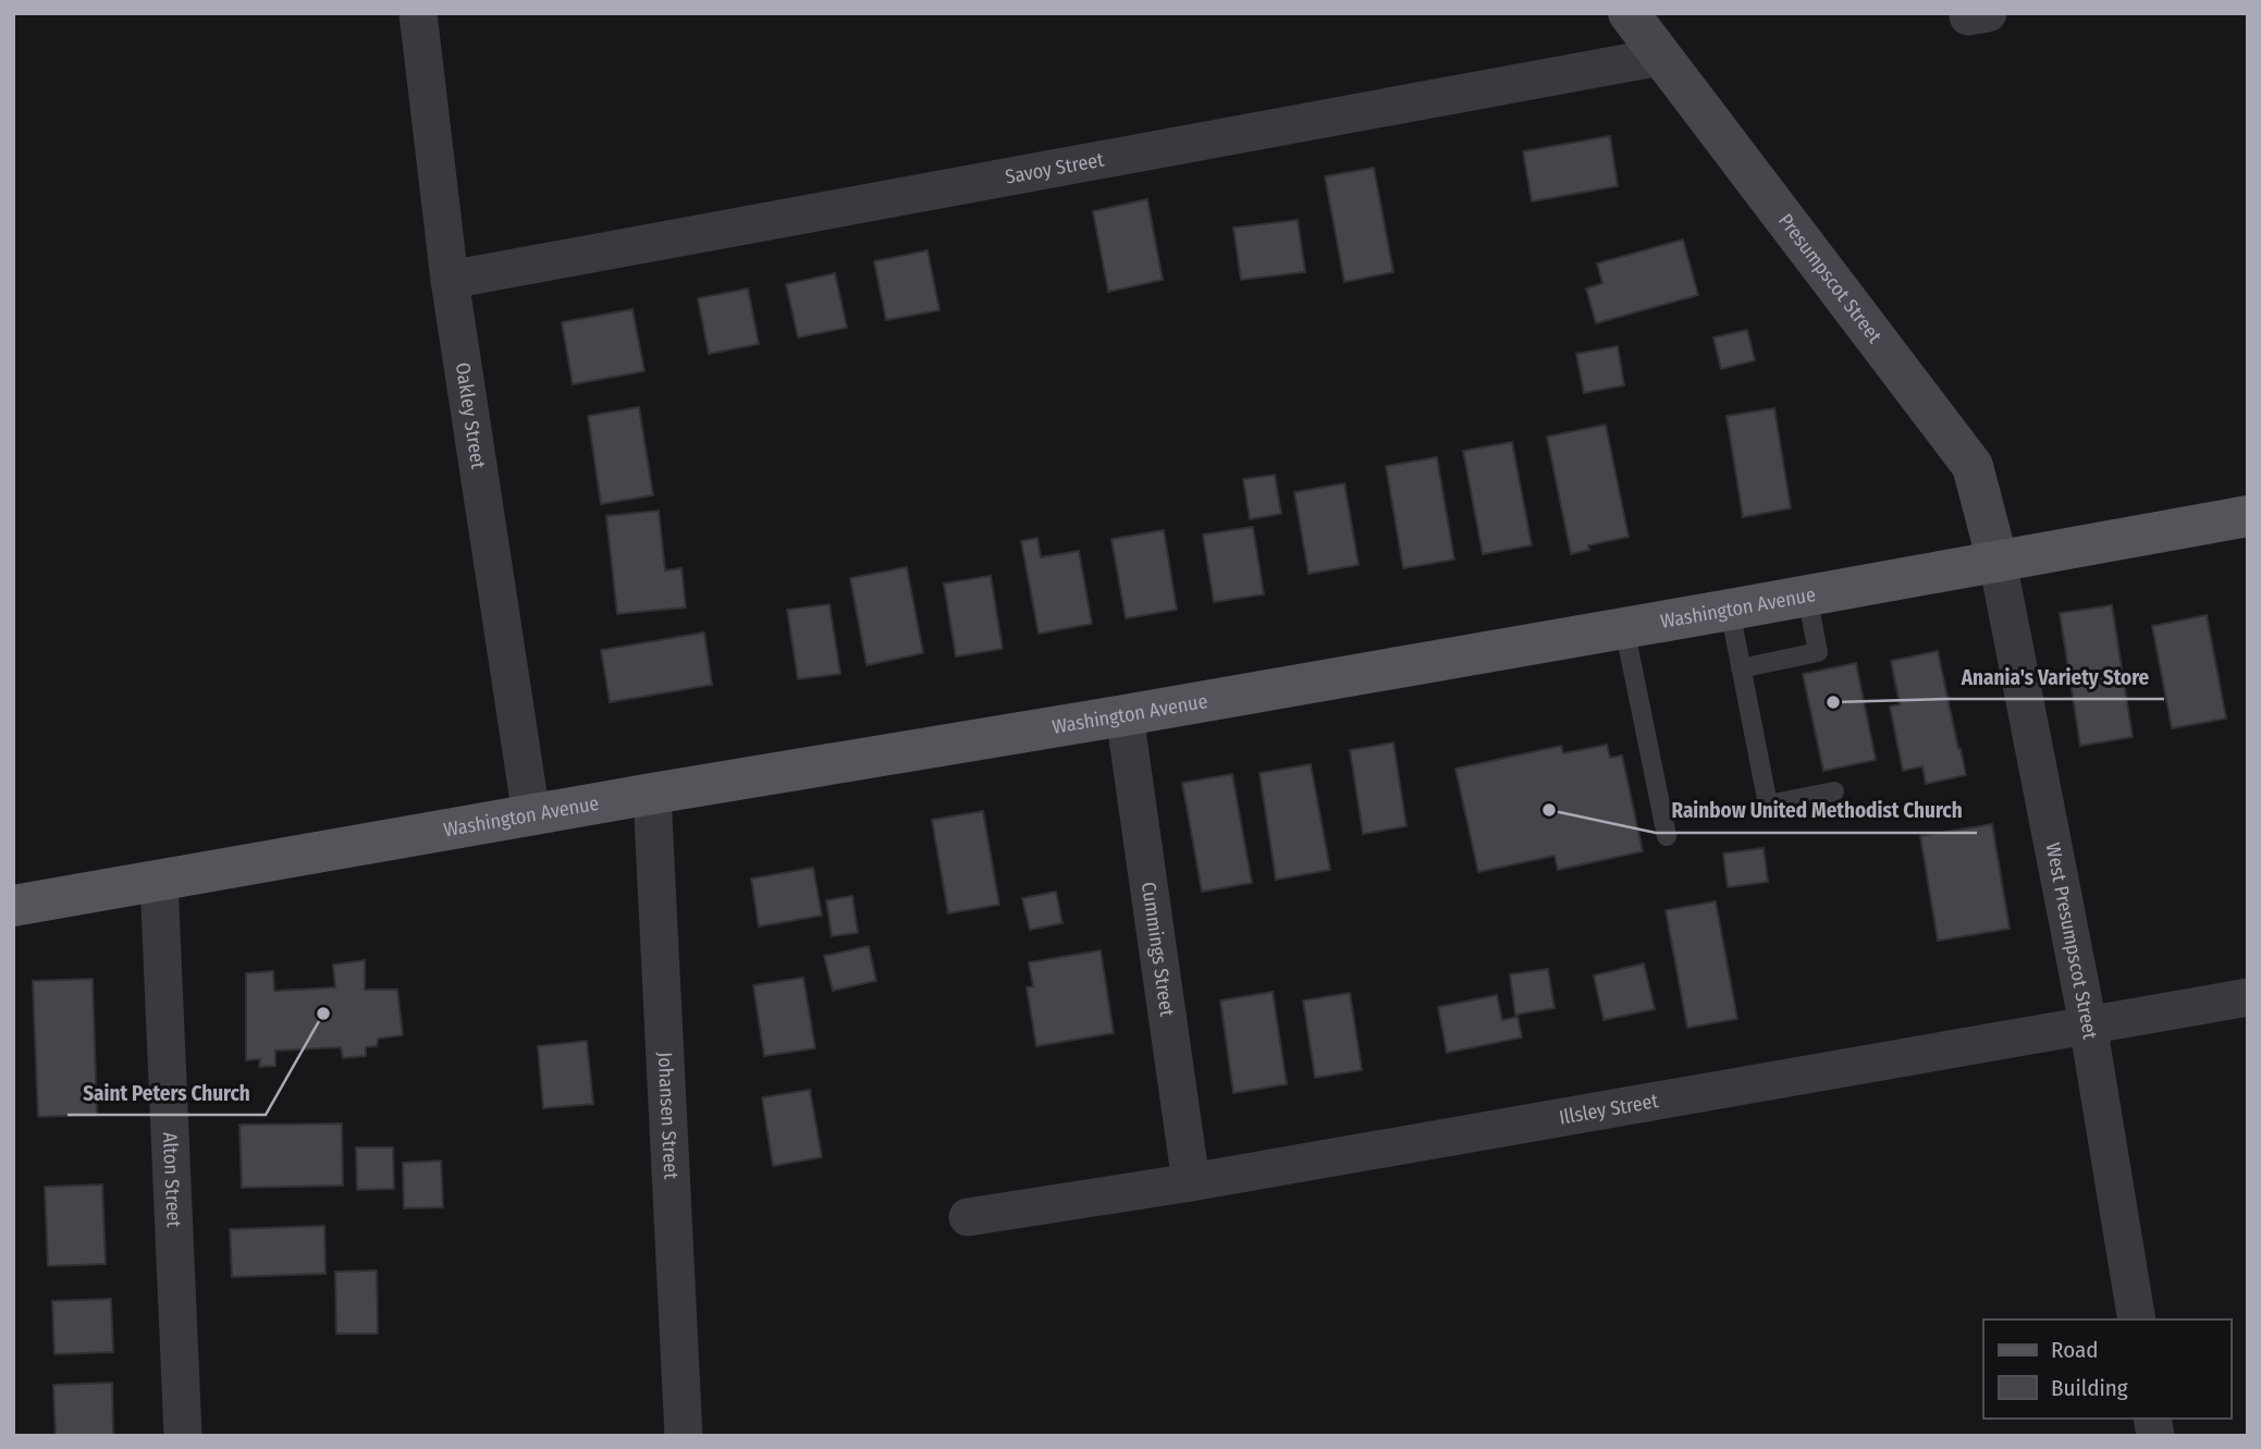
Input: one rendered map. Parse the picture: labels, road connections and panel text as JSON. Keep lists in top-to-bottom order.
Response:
{
  "streets": {
    "main road": ["Washington Avenue"],
    "street": [
      "Savoy Street",
      "Presumpscot Street",
      "Oakley Street",
      "West Presumpscot Street",
      "Cummings Street",
      "Illsley Street",
      "Johansen Street",
      "Alton Street"
    ]
  },
  "crossings": [
    ["Savoy Street", "Presumpscot Street"],
    ["Savoy Street", "Oakley Street"],
    ["Presumpscot Street", "Washington Avenue"],
    ["Presumpscot Street", "West Presumpscot Street"],
    ["Oakley Street", "Washington Avenue"],
    ["Washington Avenue", "West Presumpscot Street"],
    ["Washington Avenue", "Cummings Street"],
    ["Washington Avenue", "Johansen Street"],
    ["Washington Avenue", "Alton Street"],
    ["West Presumpscot Street", "Illsley Street"],
    ["Cummings Street", "Illsley Street"]
  ],
  "places": ["Anania's Variety Store", "Rainbow United Methodist Church", "Saint Peters Church"],
  "legend": ["Road", "Building"]
}
